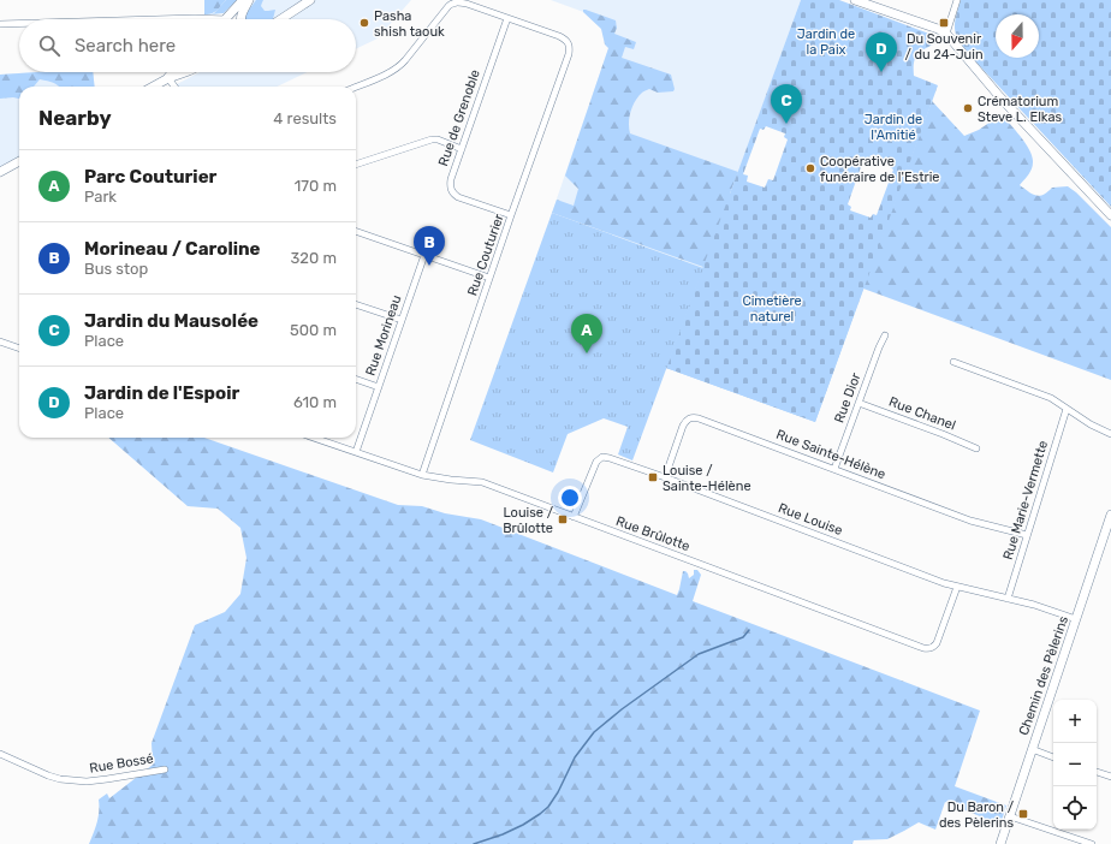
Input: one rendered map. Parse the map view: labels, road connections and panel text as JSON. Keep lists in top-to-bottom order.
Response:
{
  "streets": {
    "street": [
      "Rue de Grenoble",
      "Rue Couturier",
      "Rue Morineau",
      "Rue Dior",
      "Rue Chanel",
      "Rue Sainte-Hélène",
      "Rue Marie-Vermette",
      "Rue Louise",
      "Rue Brûlotte",
      "Chemin des Pèlerins",
      "Rue Bossé"
    ]
  },
  "crossings": [
    ["Rue de Grenoble", "Rue Couturier"],
    ["Rue Couturier", "Rue Brûlotte"],
    ["Rue Morineau", "Rue Brûlotte"],
    ["Rue Dior", "Rue Chanel"],
    ["Rue Dior", "Rue Sainte-Hélène"],
    ["Rue Sainte-Hélène", "Rue Marie-Vermette"],
    ["Rue Sainte-Hélène", "Rue Louise"],
    ["Rue Marie-Vermette", "Rue Louise"],
    ["Rue Louise", "Rue Brûlotte"],
    ["Rue Louise", "Chemin des Pèlerins"]
  ],
  "parks": ["Jardin de la Paix", "Jardin de l'Amitié", "Cimetière naturel"],
  "places": {
    "other": ["Pasha shish taouk", "Crématorium Steve L. Elkas", "Coopérative funéraire de l'Estrie"],
    "transit": [
      "Du Souvenir / du 24-Juin",
      "Louise / Sainte-Hélène",
      "Louise / Brûlotte",
      "Du Baron / des Pèlerins"
    ]
  },
  "north": "bottom",
  "page": {
    "search": "Search here",
    "pins": [
      "D",
      "C",
      "B",
      "A"
    ],
    "heading": ["Nearby", "4 results"],
    "list": [
      {
        "mark": "A",
        "name": "Parc Couturier",
        "note": "Park",
        "value": "170 m"
      },
      {
        "mark": "B",
        "name": "Morineau / Caroline",
        "note": "Bus stop",
        "value": "320 m"
      },
      {
        "mark": "C",
        "name": "Jardin du Mausolée",
        "note": "Place",
        "value": "500 m"
      },
      {
        "mark": "D",
        "name": "Jardin de l'Espoir",
        "note": "Place",
        "value": "610 m"
      }
    ],
    "map_buttons": ["+", "−"]
  }
}
